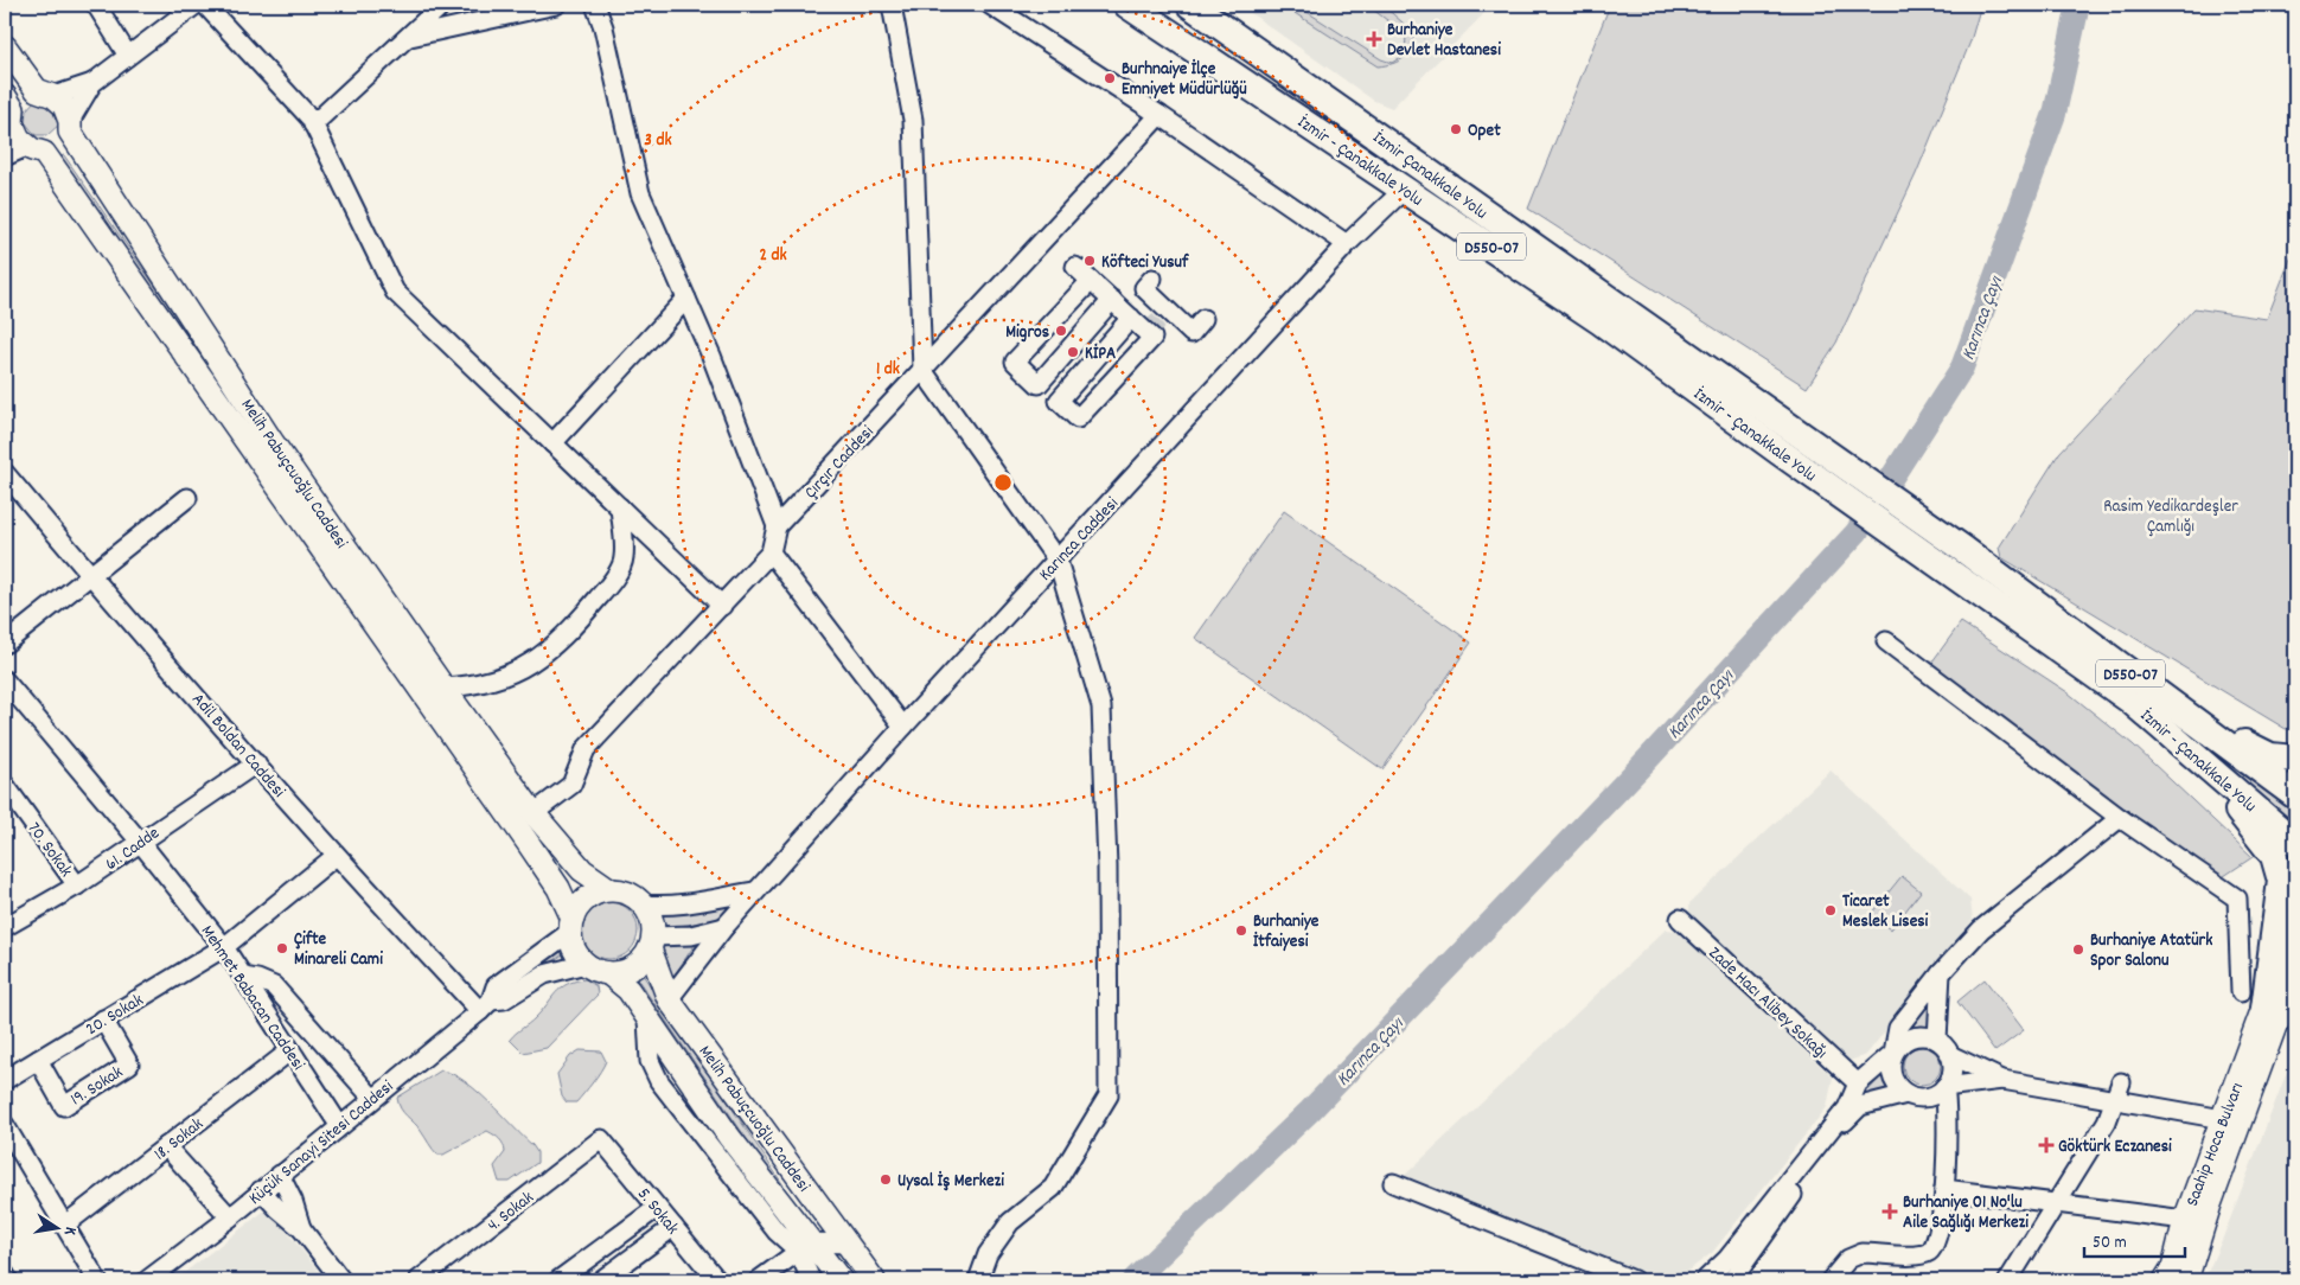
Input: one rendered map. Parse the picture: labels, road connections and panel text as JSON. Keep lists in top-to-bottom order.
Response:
{
  "streets": {
    "highway": ["İzmir - Çanakkale Yolu", "İzmir Çanakkale Yolu", "D550-07"],
    "main road": ["Melih Pabuçcuoğlu Caddesi", "Saahip Hoca Bulvarı"],
    "street": [
      "Çırçır Caddesi",
      "Karınca Caddesi",
      "Adil Boldan Caddesi",
      "61. Cadde",
      "70. Sokak",
      "Mehmet Babacan Caddesi",
      "Zade Hacı Alibey Sokağı",
      "20. Sokak",
      "19. Sokak",
      "18. Sokak",
      "Küçük Sanayi Sitesi Caddesi",
      "4. Sokak",
      "5. Sokak"
    ]
  },
  "crossings": [
    ["İzmir - Çanakkale Yolu", "İzmir Çanakkale Yolu"],
    ["İzmir - Çanakkale Yolu", "Karınca Caddesi"],
    ["Melih Pabuçcuoğlu Caddesi", "Karınca Caddesi"],
    ["Melih Pabuçcuoğlu Caddesi", "Küçük Sanayi Sitesi Caddesi"],
    ["Adil Boldan Caddesi", "61. Cadde"],
    ["Adil Boldan Caddesi", "20. Sokak"],
    ["Adil Boldan Caddesi", "Küçük Sanayi Sitesi Caddesi"],
    ["61. Cadde", "70. Sokak"],
    ["61. Cadde", "Mehmet Babacan Caddesi"],
    ["Mehmet Babacan Caddesi", "20. Sokak"],
    ["Mehmet Babacan Caddesi", "18. Sokak"],
    ["Mehmet Babacan Caddesi", "Küçük Sanayi Sitesi Caddesi"],
    ["20. Sokak", "19. Sokak"],
    ["4. Sokak", "5. Sokak"]
  ],
  "water": ["Karınca Çayı"],
  "parks": ["Rasim Yedikardeşler Çamlığı"],
  "places": {
    "health": ["Burhaniye Devlet Hastanesi", "Göktürk Eczanesi", "Burhaniye 01 No'lu Aile Sağlığı Merkezi"],
    "other": [
      "Burhnaiye İlçe Emniyet Müdürlüğü",
      "Opet",
      "Köfteci Yusuf",
      "Migros",
      "KİPA",
      "Ticaret Meslek Lisesi",
      "Burhaniye İtfaiyesi",
      "Çifte Minareli Cami",
      "Burhaniye Atatürk Spor Salonu",
      "Uysal İş Merkezi"
    ]
  },
  "scale_bar": "50 m",
  "north": "right",
  "rings": ["3 dk", "2 dk", "1 dk"]
}
